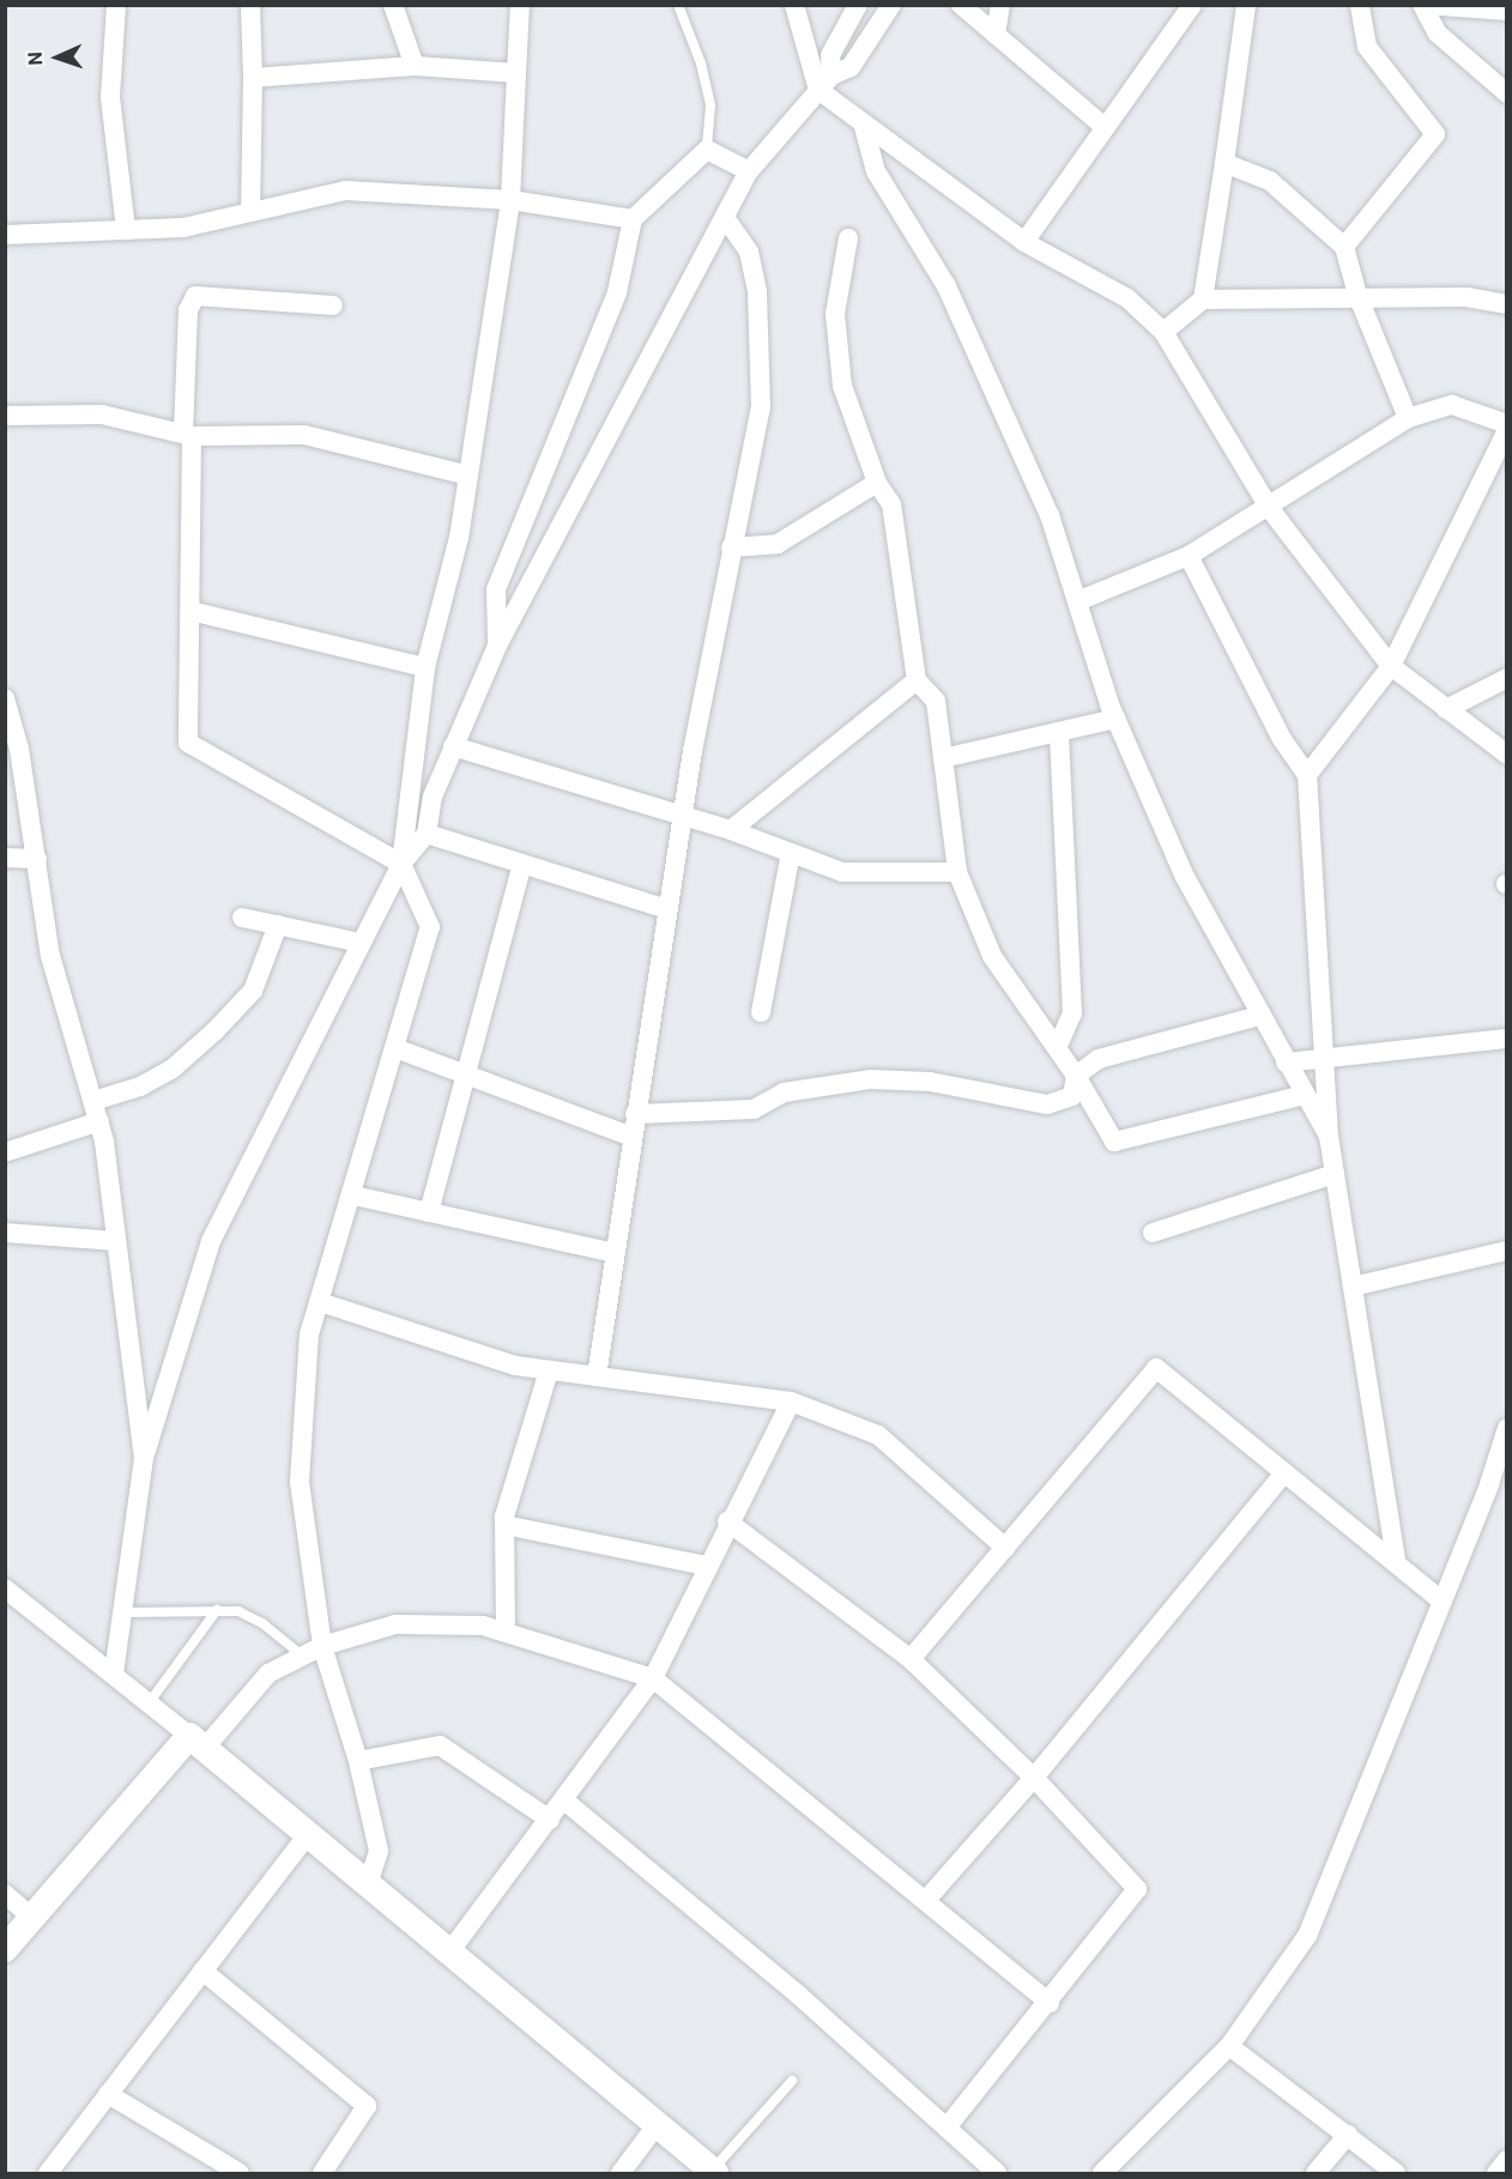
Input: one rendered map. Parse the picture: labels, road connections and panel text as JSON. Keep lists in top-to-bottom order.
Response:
{
  "north": "left"
}
